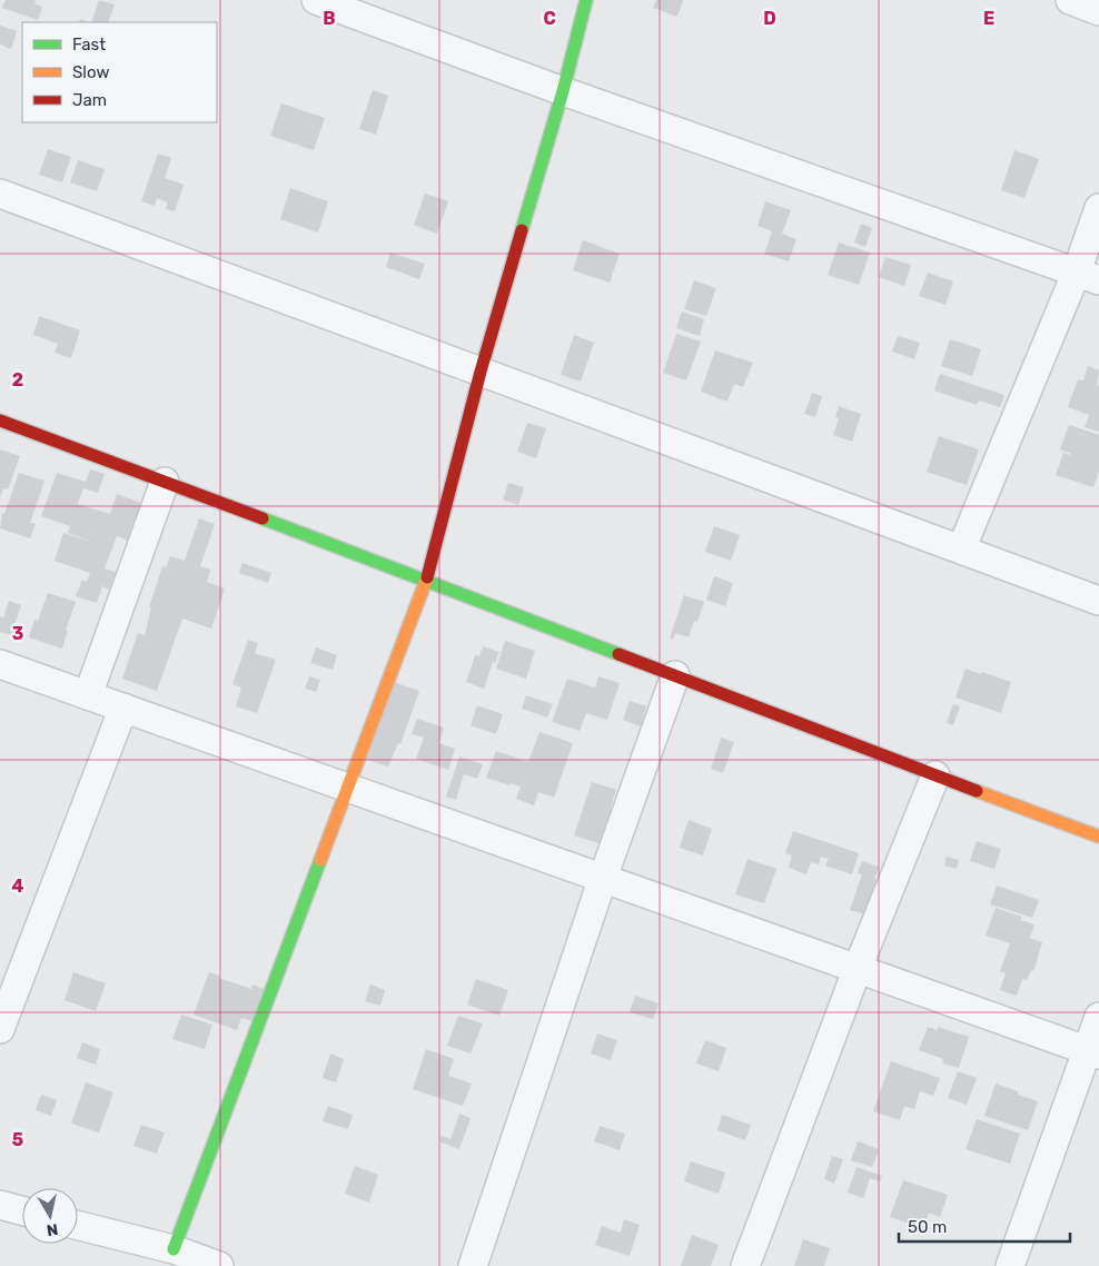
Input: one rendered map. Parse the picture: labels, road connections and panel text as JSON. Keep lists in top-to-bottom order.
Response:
{
  "legend": ["Fast", "Slow", "Jam"],
  "scale_bar": "50 m",
  "north": "bottom",
  "grid": {
    "columns": [
      "B",
      "C",
      "D",
      "E"
    ],
    "rows": [
      "2",
      "3",
      "4",
      "5"
    ]
  }
}
